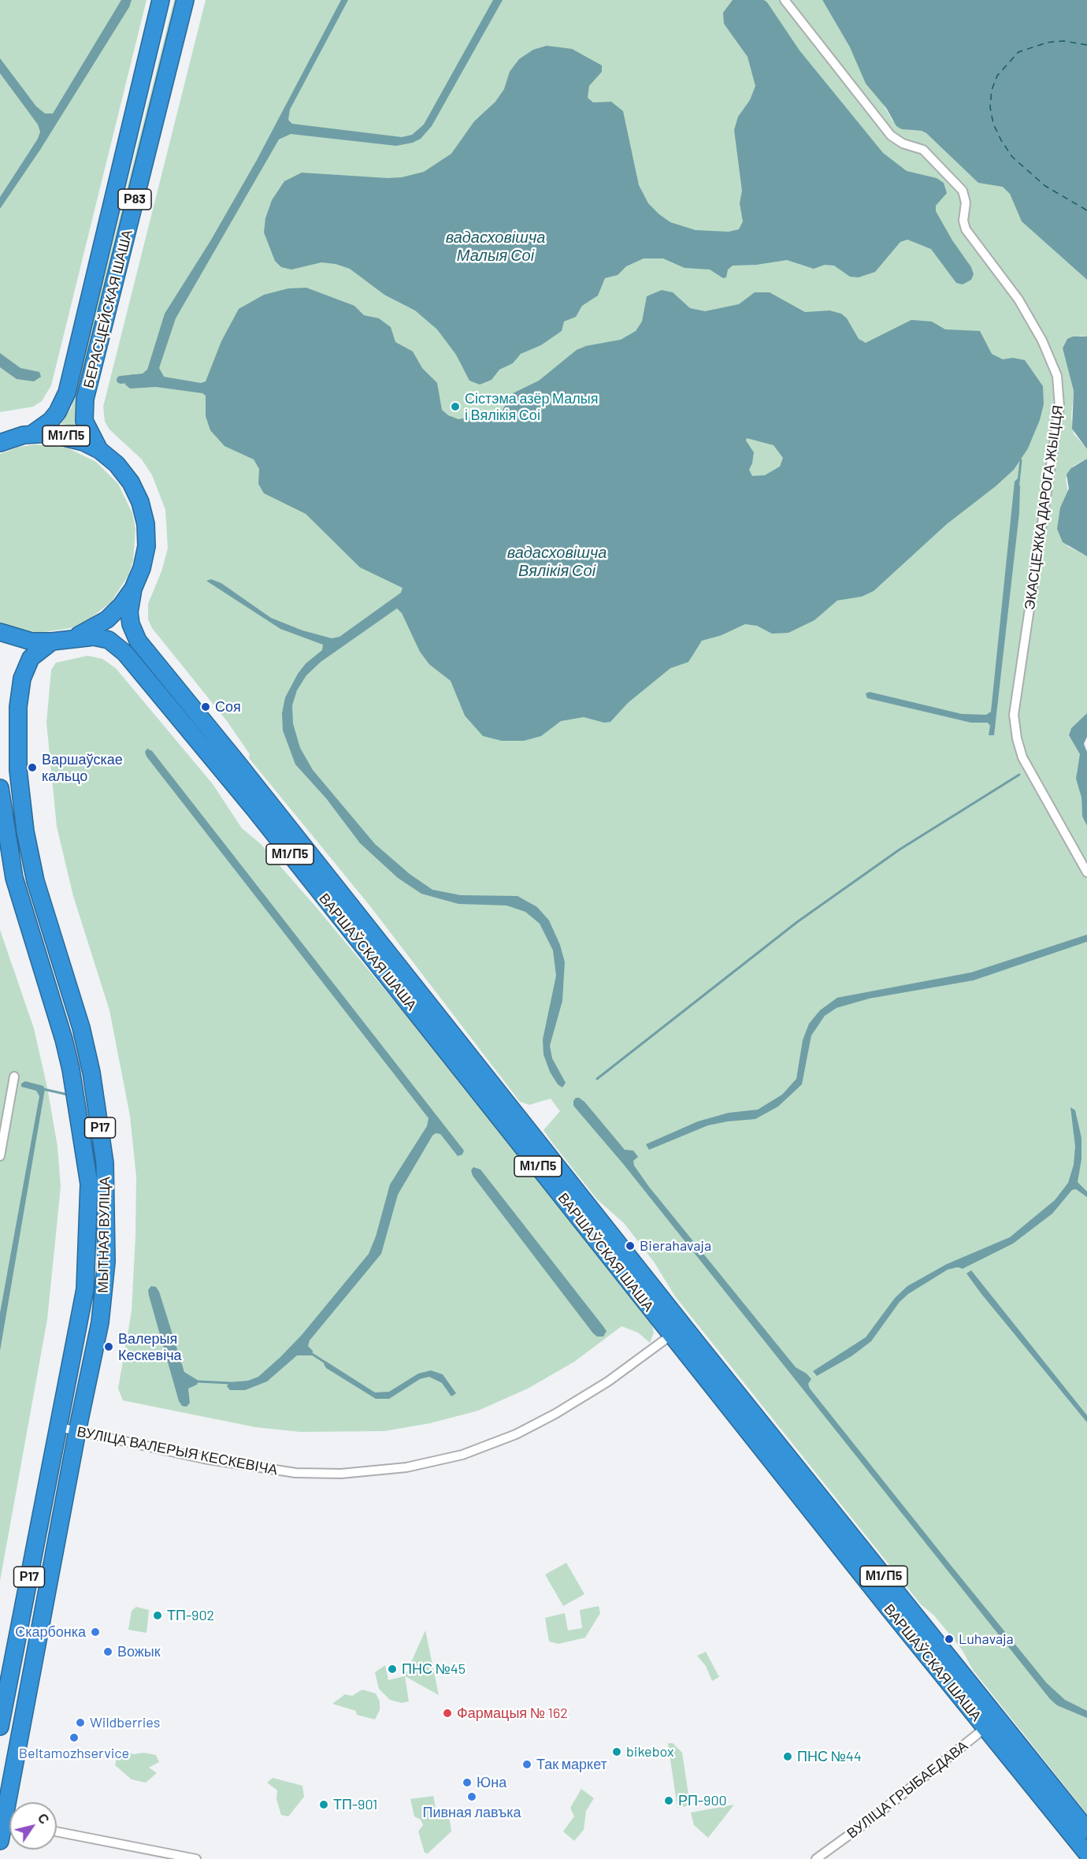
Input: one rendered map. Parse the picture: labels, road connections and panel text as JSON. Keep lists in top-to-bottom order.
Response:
{
  "streets": {
    "highway": [
      "Р83",
      "БЕРАСЦЕЙСКАЯ ШАША",
      "М1/П5",
      "ВАРШАЎСКАЯ ШАША",
      "Р17",
      "МЫТНАЯ ВУЛІЦА"
    ],
    "street": ["ЭКАСЦЕЖКА ДАРОГА ЖЫЦЦЯ", "ВУЛІЦА ВАЛЕРЫЯ КЕСКЕВІЧА", "ВУЛІЦА ГРЫБАЕДАВА"]
  },
  "crossings": [
    ["БЕРАСЦЕЙСКАЯ ШАША", "ВАРШАЎСКАЯ ШАША"],
    ["ВАРШАЎСКАЯ ШАША", "МЫТНАЯ ВУЛІЦА"],
    ["ВАРШАЎСКАЯ ШАША", "ВУЛІЦА ВАЛЕРЫЯ КЕСКЕВІЧА"],
    ["ВАРШАЎСКАЯ ШАША", "ВУЛІЦА ГРЫБАЕДАВА"],
    ["МЫТНАЯ ВУЛІЦА", "ВУЛІЦА ВАЛЕРЫЯ КЕСКЕВІЧА"]
  ],
  "water": ["вадасховішча Малыя Соі", "вадасховішча Вялікія Соі"],
  "places": [
    "Сістэма азёр Малыя і Вялікія Соі",
    "Соя",
    "Варшаўскае кальцо",
    "Bierahavaja",
    "Валерыя Кескевіча",
    "ТП-902",
    "Скарбонка",
    "Luhavaja",
    "Вожык",
    "ПНС №45",
    "Фармацыя № 162",
    "Wildberries",
    "Beltamozhservice",
    "bikebox",
    "ПНС №44",
    "Так маркет",
    "Юна",
    "Пивная лавъка",
    "РП-900",
    "ТП-901"
  ],
  "north": "top right"
}
